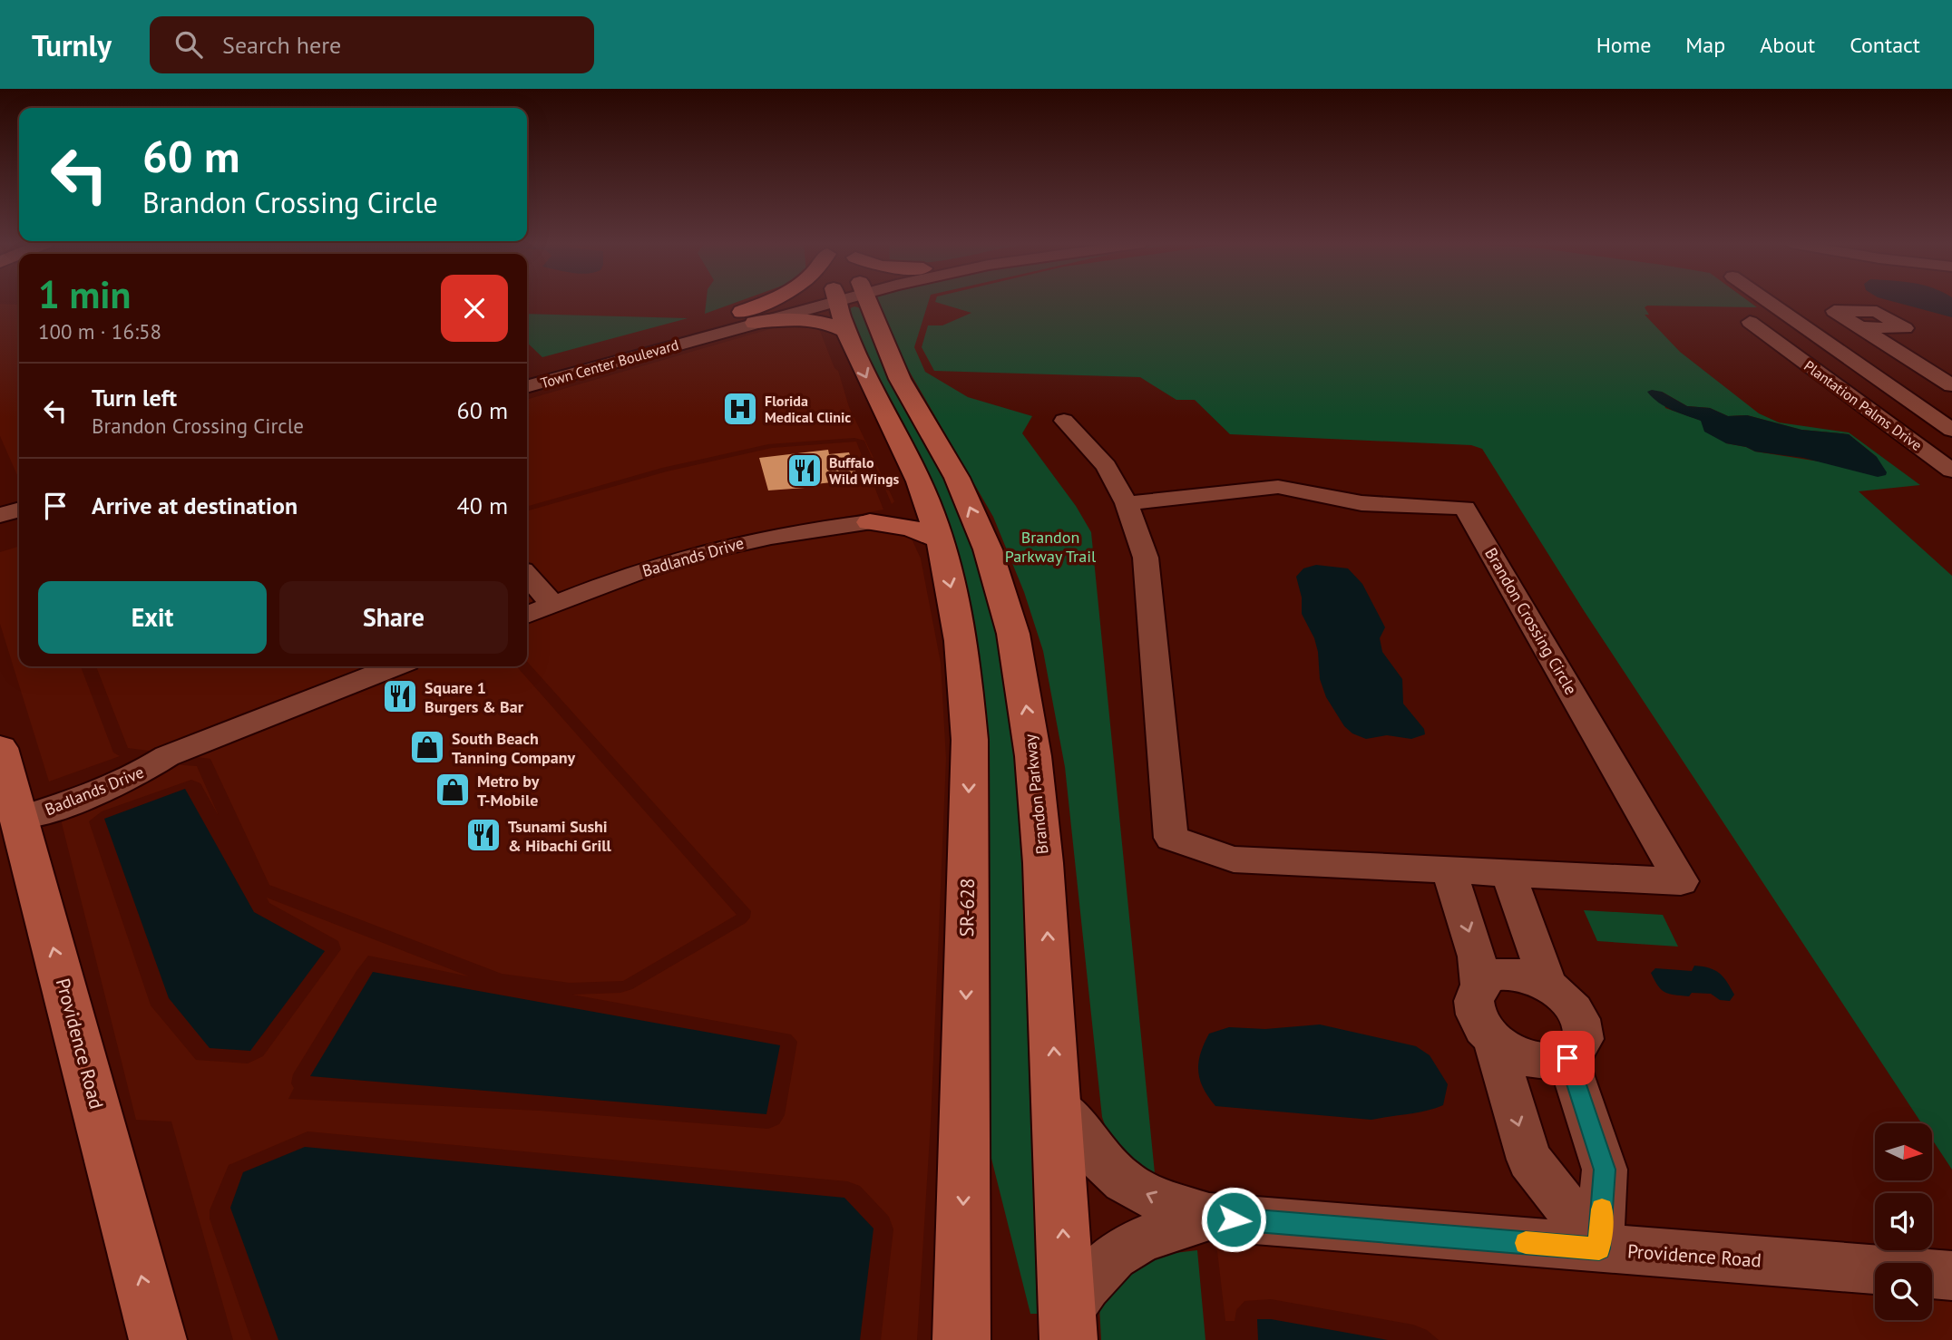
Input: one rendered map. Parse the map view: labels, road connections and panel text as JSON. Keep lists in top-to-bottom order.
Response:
{
  "streets": {
    "main road": ["Brandon Parkway", "SR-628", "Providence Road"],
    "street": [
      "Town Center Boulevard",
      "Plantation Palms Drive",
      "Badlands Drive",
      "Brandon Crossing Circle"
    ]
  },
  "crossings": [
    ["Badlands Drive", "Providence Road"],
    ["Brandon Parkway", "Providence Road"]
  ],
  "one_way": ["Brandon Parkway", "SR-628", "Providence Road"],
  "parks": ["Brandon Parkway Trail"],
  "places": {
    "hospital": ["Florida Medical Clinic"],
    "restaurant": ["Buffalo Wild Wings", "Square 1 Burgers & Bar", "Tsunami Sushi & Hibachi Grill"],
    "shop": ["South Beach Tanning Company", "Metro by T-Mobile"]
  },
  "north": "right",
  "page": {
    "header": "Turnly",
    "search": "Search here",
    "nav": [
      "Home",
      "Map",
      "About",
      "Contact"
    ],
    "turn": ["60 m", "Brandon Crossing Circle"],
    "heading": ["1 min", "100 m · 16:58"],
    "list": [
      {
        "name": "Turn left",
        "note": "Brandon Crossing Circle",
        "value": "60 m"
      },
      {
        "name": "Arrive at destination",
        "value": "40 m"
      }
    ],
    "buttons": ["Exit", "Share"]
  }
}
